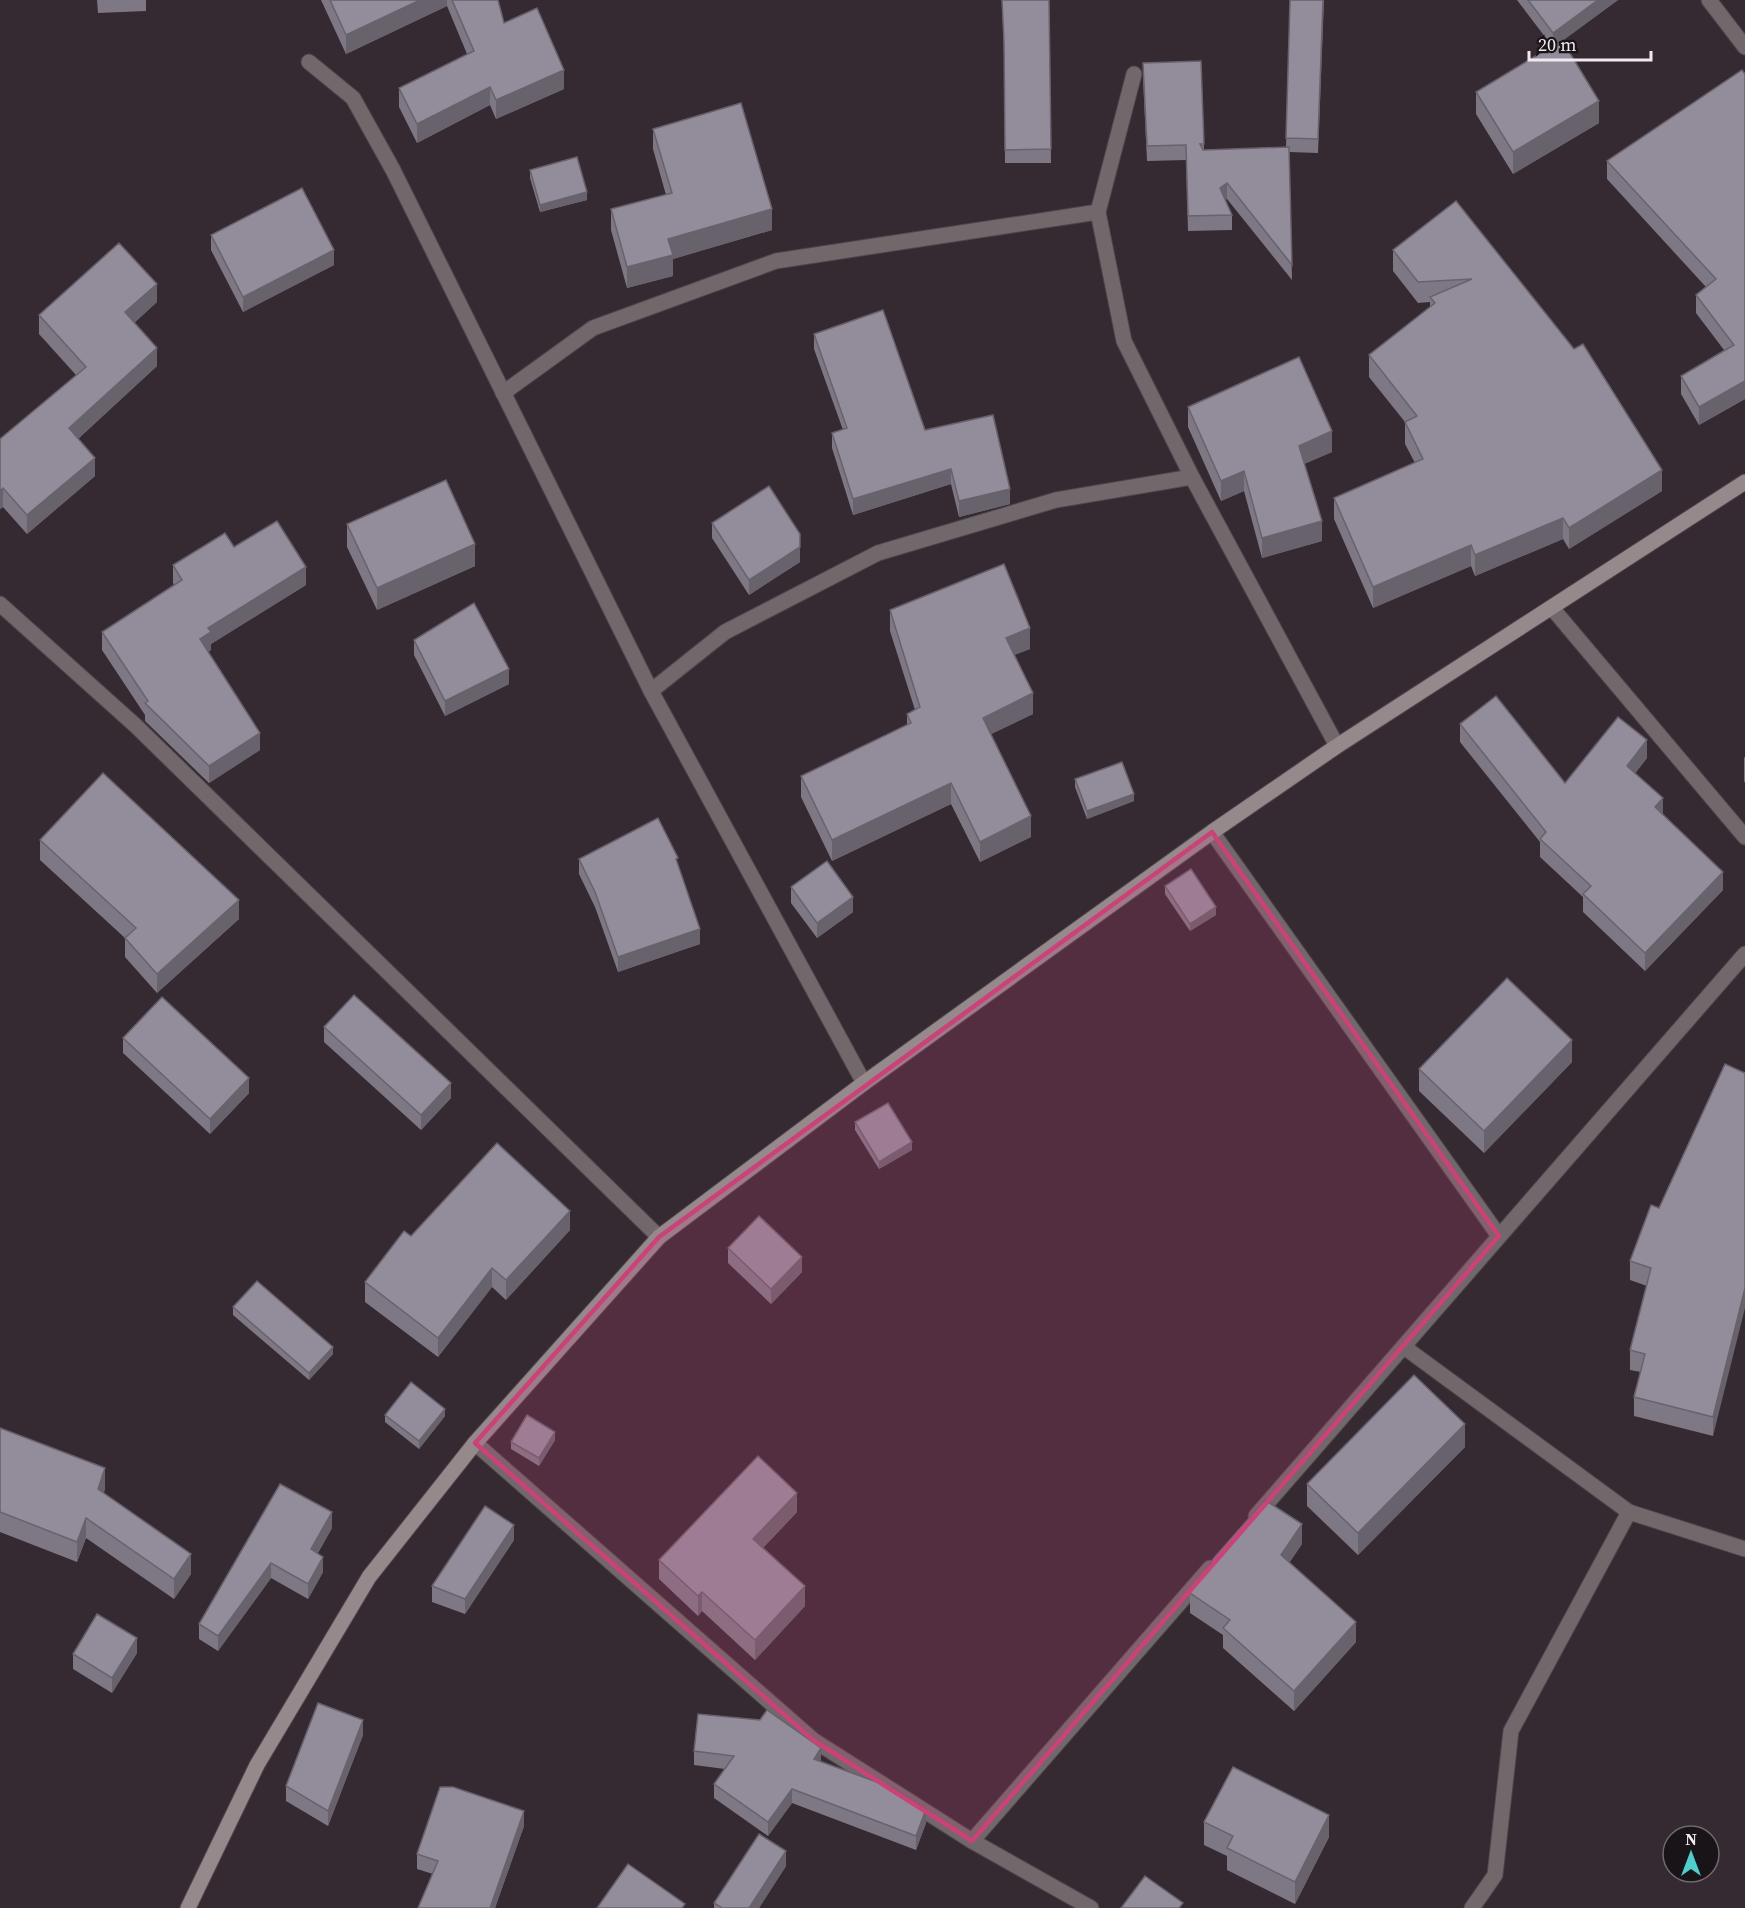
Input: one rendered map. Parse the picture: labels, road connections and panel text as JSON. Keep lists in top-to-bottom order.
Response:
{
  "scale_bar": "20 m",
  "north": "top"
}
